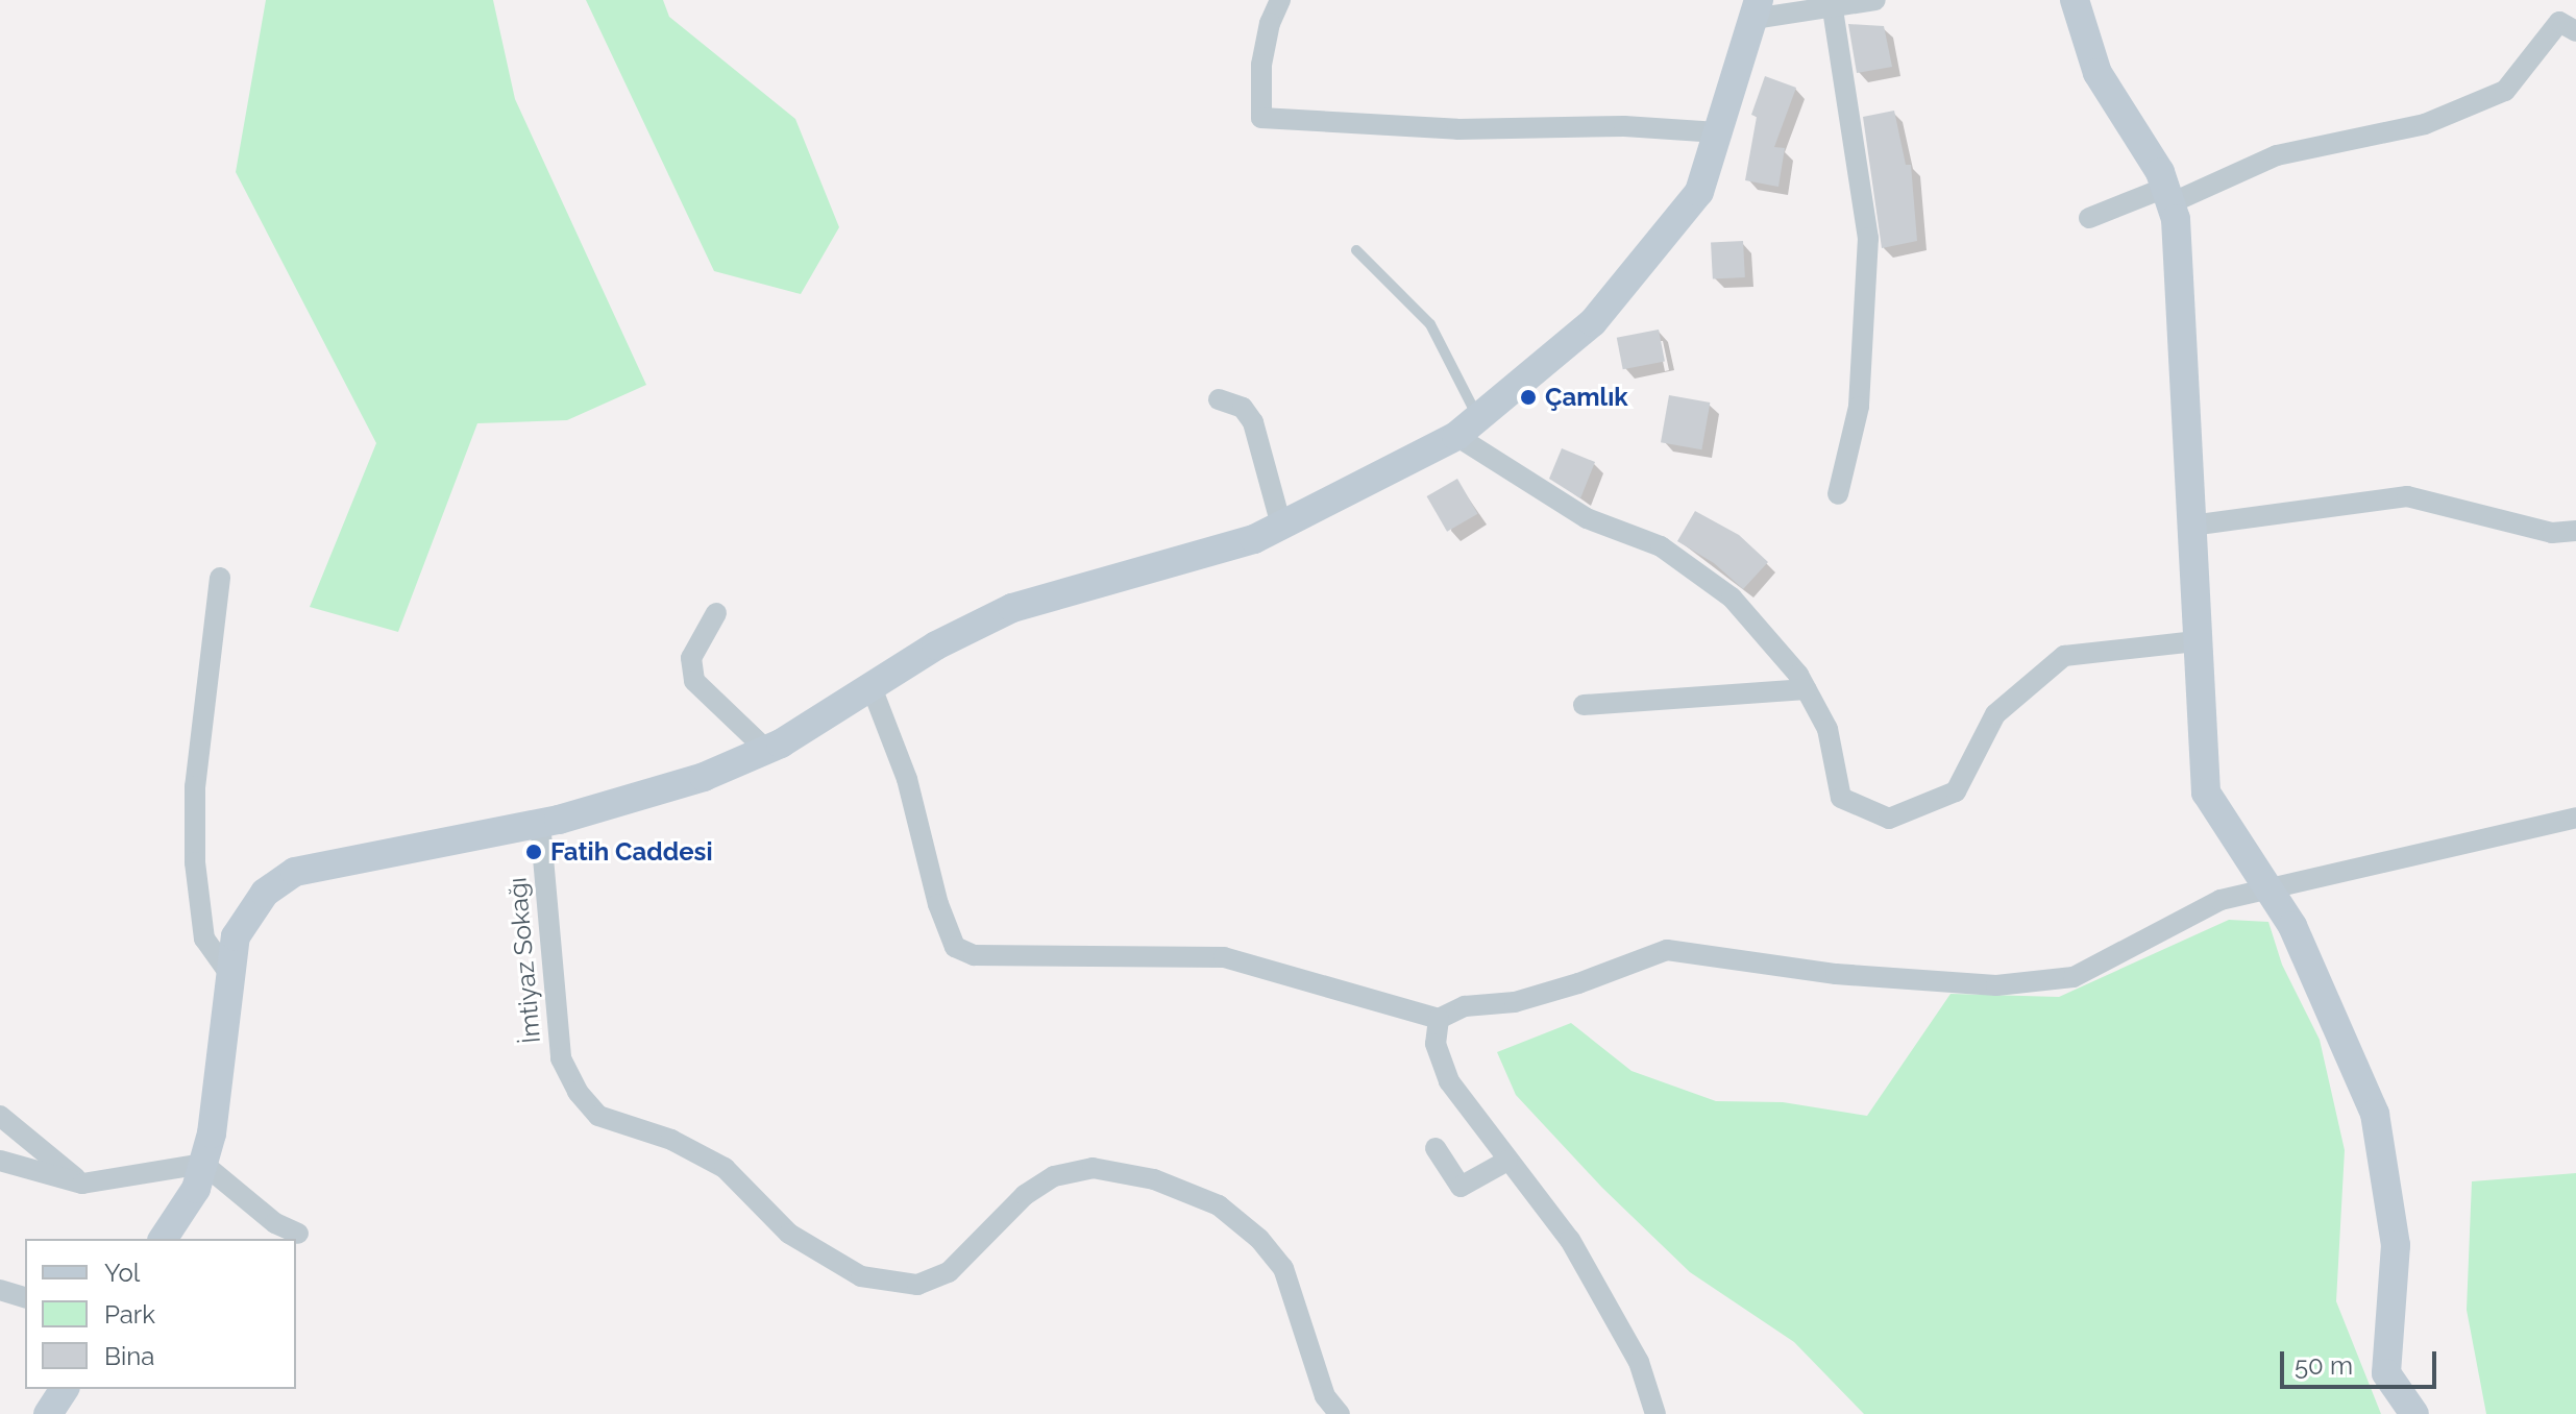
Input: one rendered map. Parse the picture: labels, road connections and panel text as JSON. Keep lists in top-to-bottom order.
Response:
{
  "streets": {
    "street": ["İmtiyaz Sokağı"]
  },
  "places": ["Çamlık", "Fatih Caddesi"],
  "legend": ["Yol", "Park", "Bina"],
  "scale_bar": "50 m"
}
